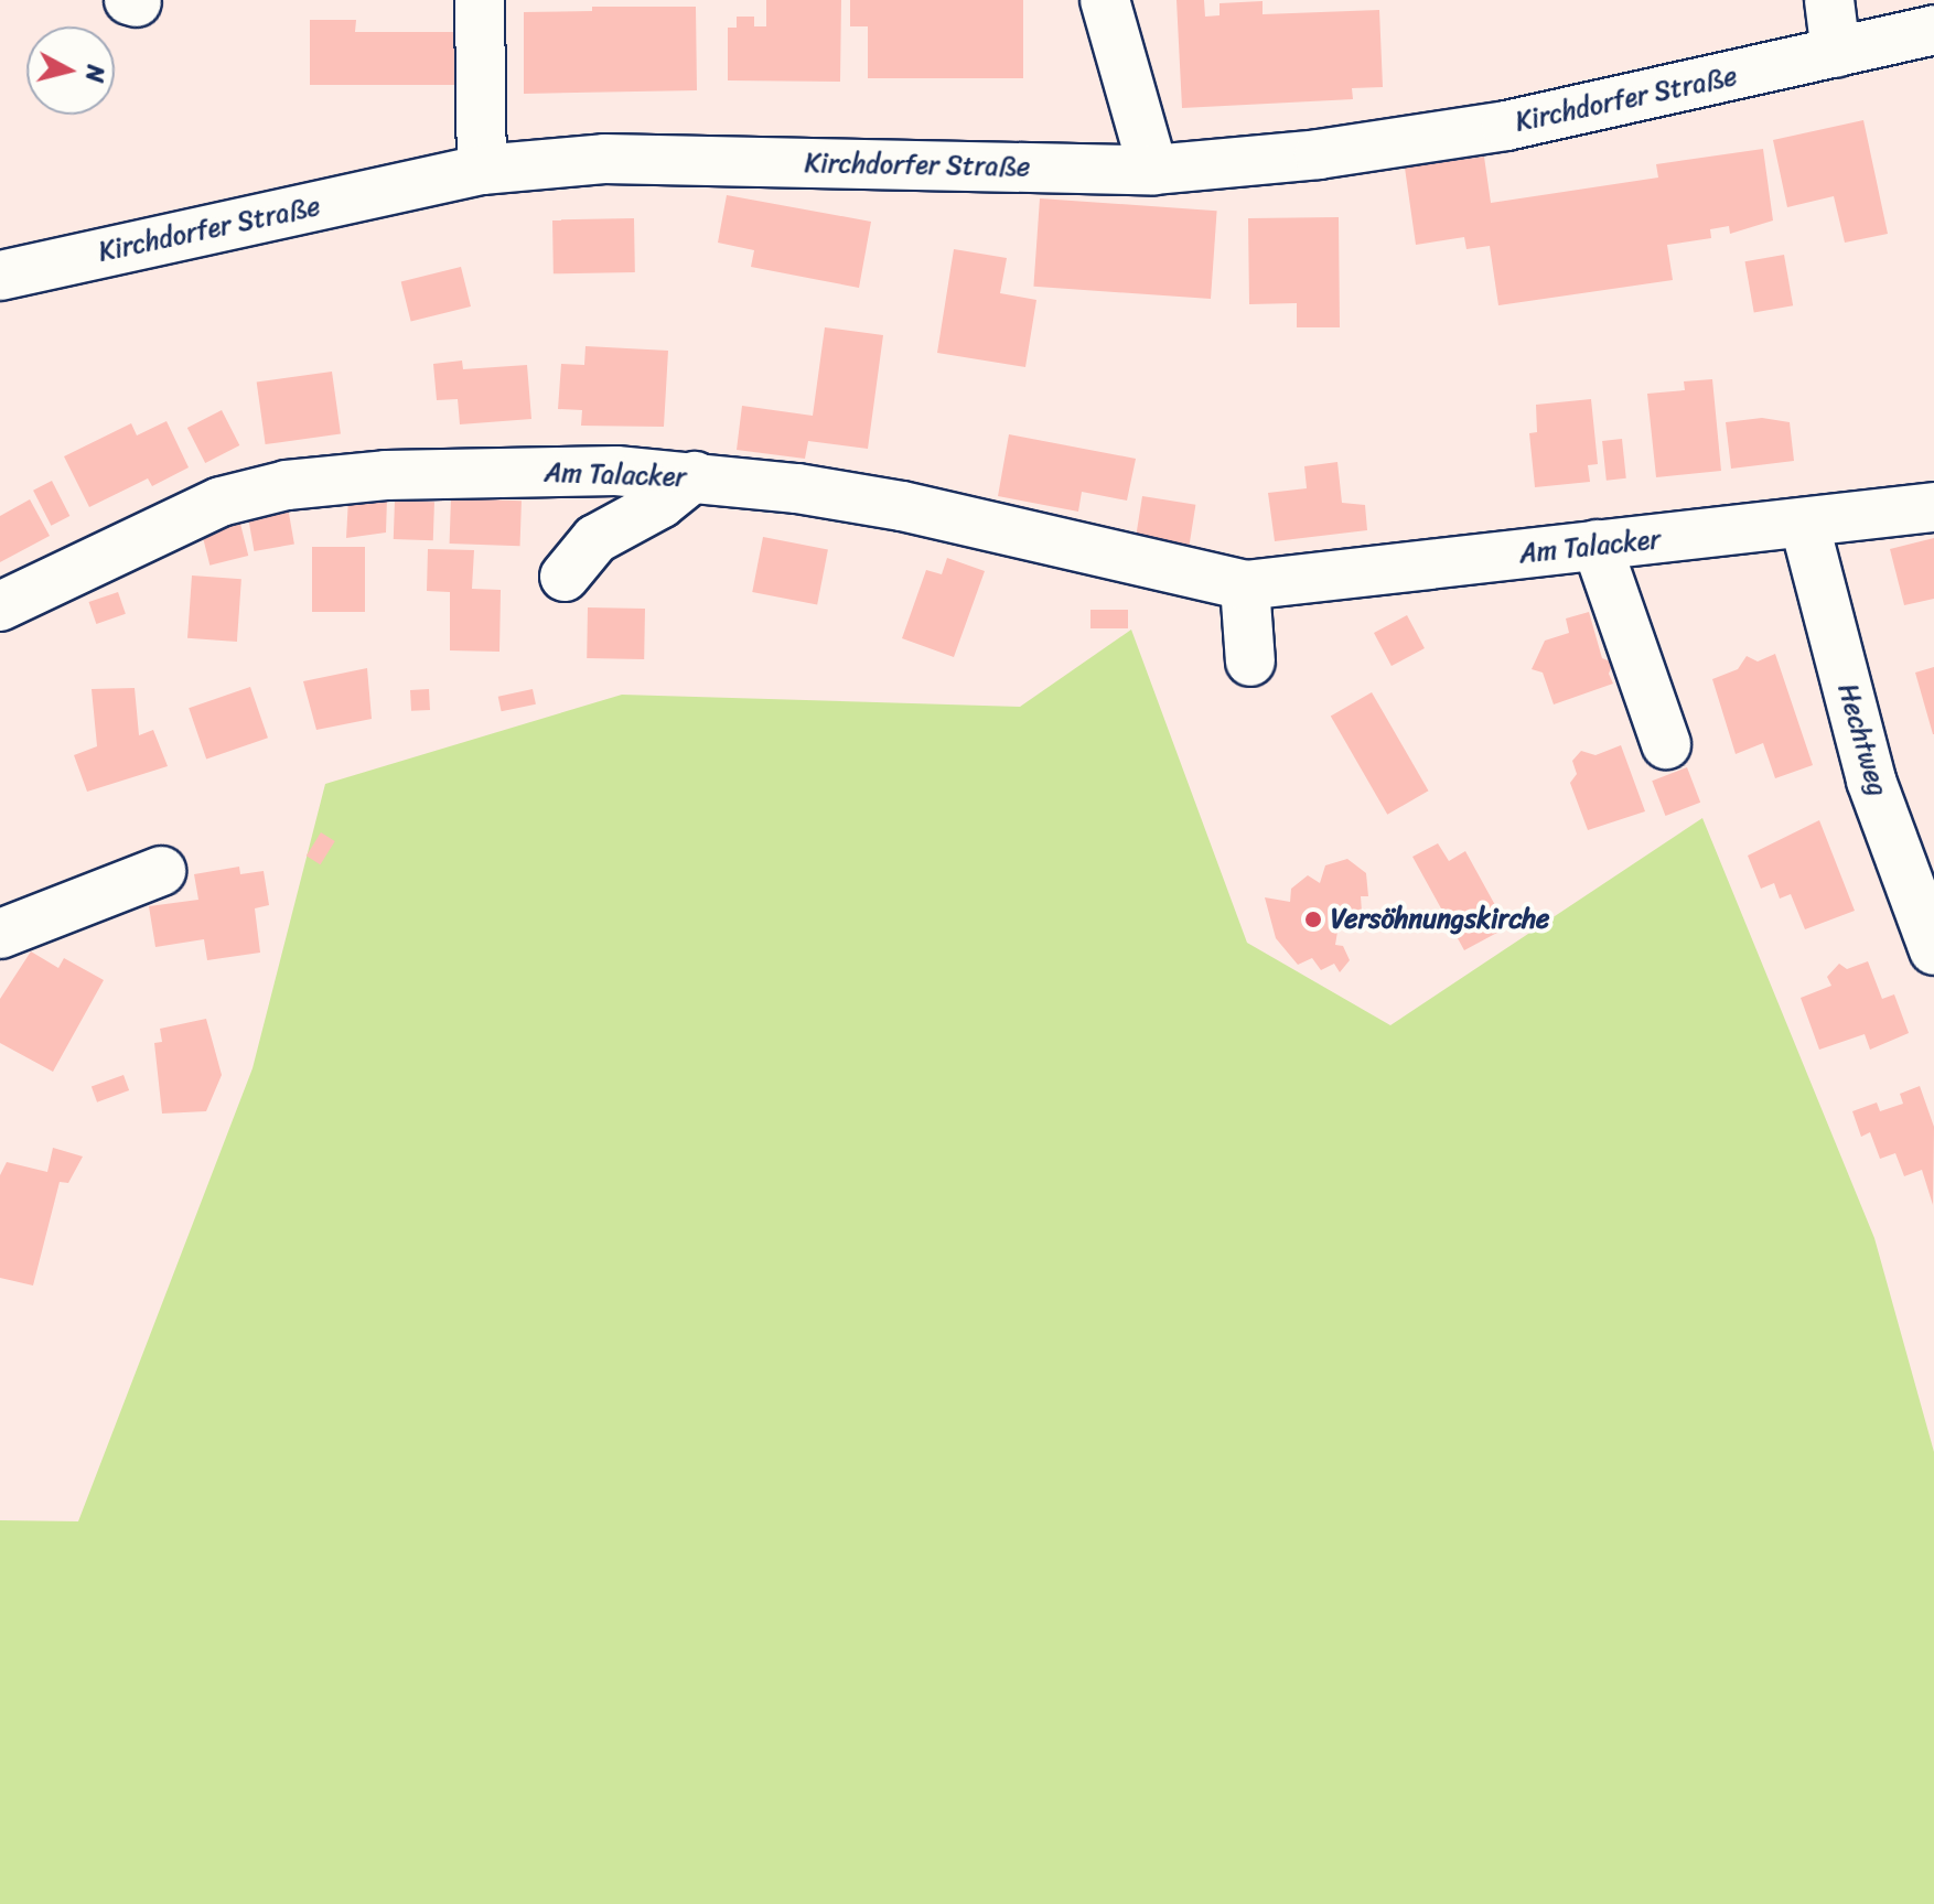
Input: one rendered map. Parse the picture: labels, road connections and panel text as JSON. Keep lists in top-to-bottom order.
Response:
{
  "streets": {
    "street": ["Kirchdorfer Straße", "Am Talacker", "Hechtweg"]
  },
  "crossings": [
    ["Am Talacker", "Hechtweg"]
  ],
  "places": ["Versöhnungskirche"],
  "north": "right"
}
